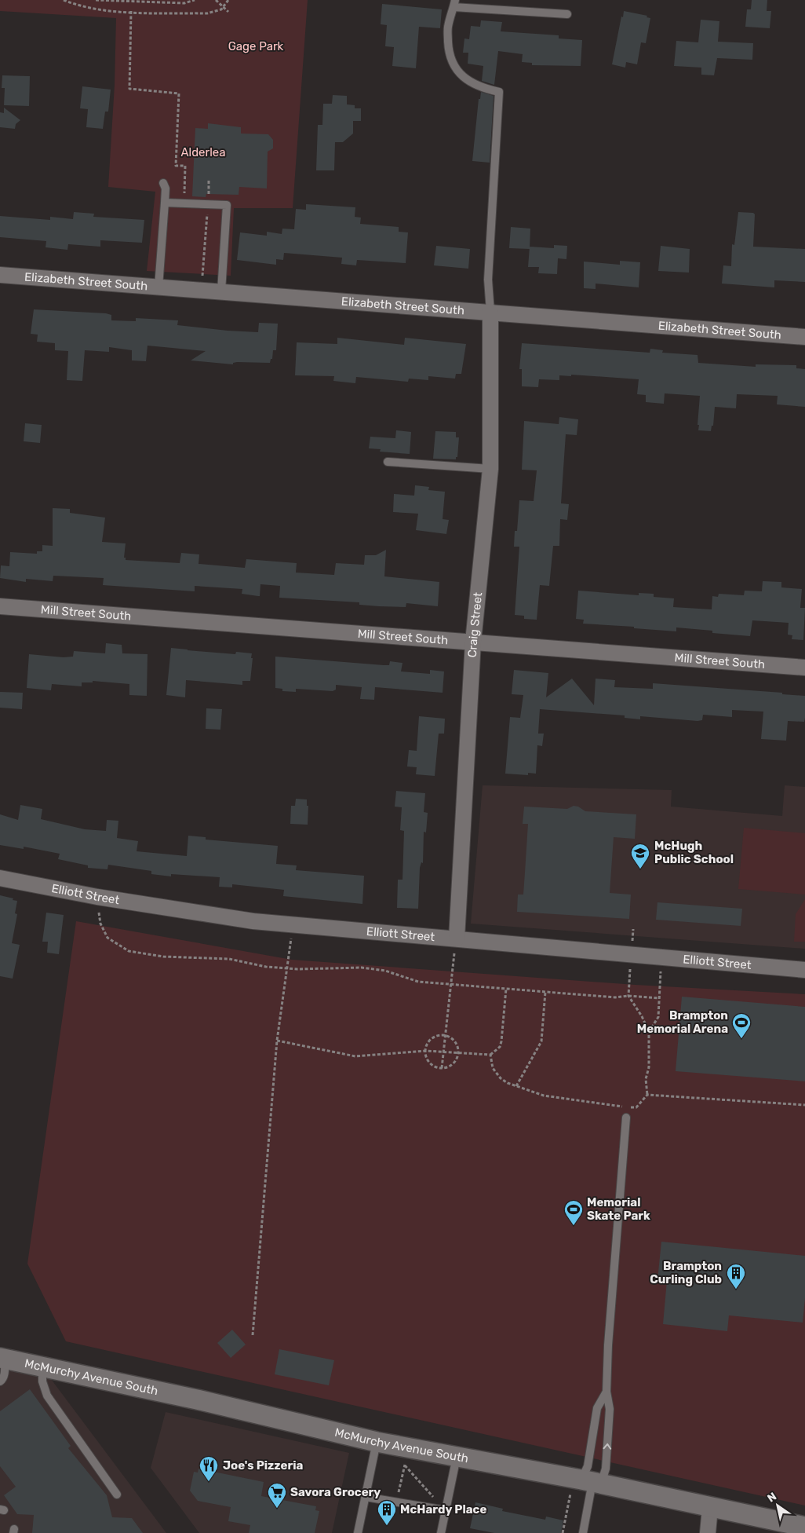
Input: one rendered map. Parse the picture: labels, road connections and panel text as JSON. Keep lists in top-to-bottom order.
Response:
{
  "streets": {
    "street": [
      "Elizabeth Street South",
      "Mill Street South",
      "Craig Street",
      "Elliott Street",
      "McMurchy Avenue South"
    ]
  },
  "crossings": [
    ["Elizabeth Street South", "Craig Street"],
    ["Mill Street South", "Craig Street"],
    ["Craig Street", "Elliott Street"]
  ],
  "parks": ["Gage Park", "Alderlea"],
  "places": {
    "school or university": ["McHugh Public School"],
    "sports": ["Brampton Memorial Arena", "Memorial Skate Park"],
    "building": ["Brampton Curling Club", "McHardy Place"],
    "restaurant": ["Joe's Pizzeria"],
    "supermarket": ["Savora Grocery"]
  },
  "north": "top left"
}
